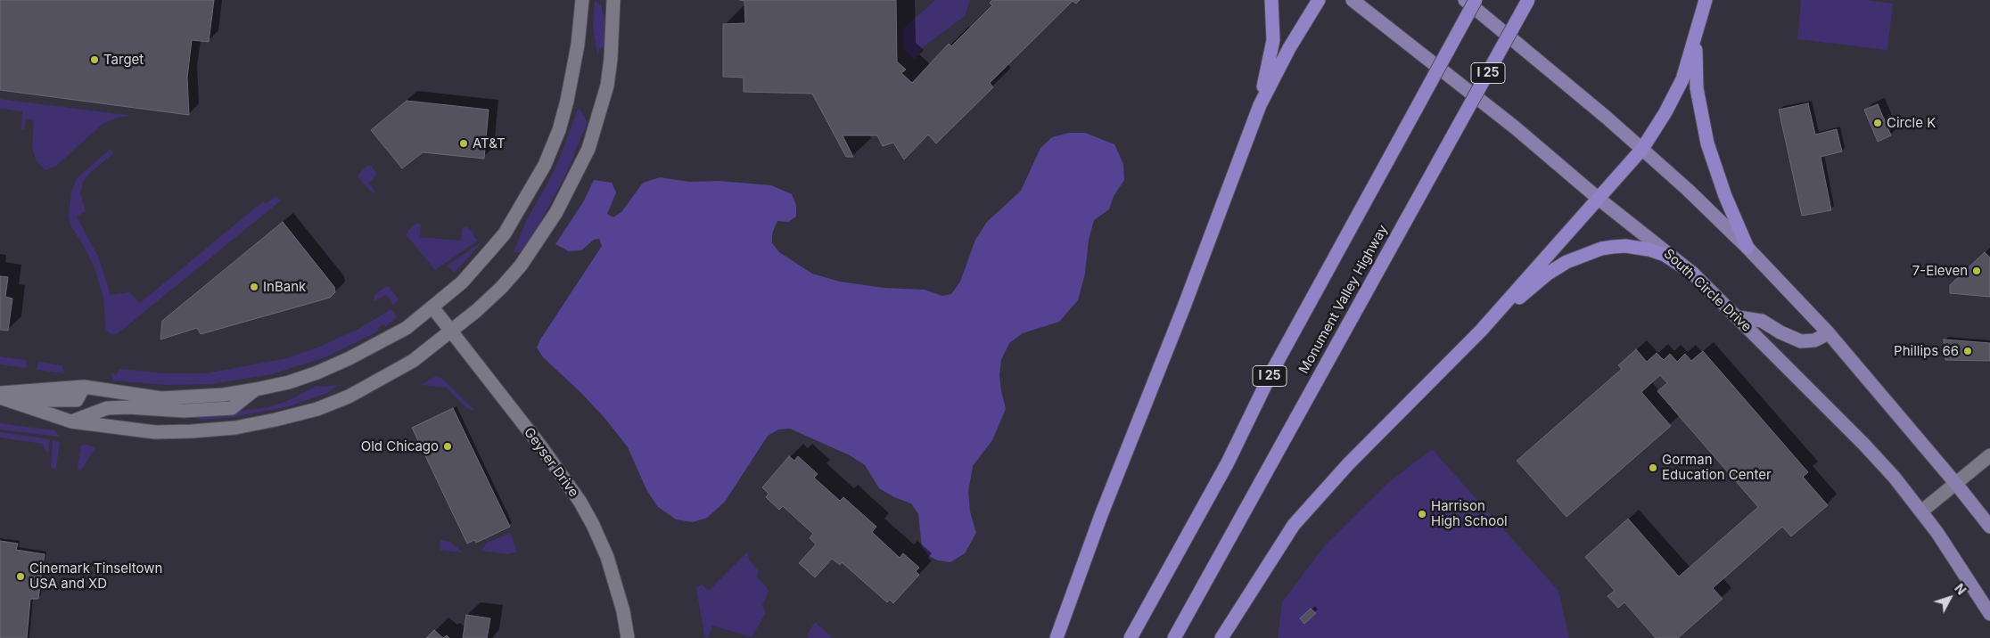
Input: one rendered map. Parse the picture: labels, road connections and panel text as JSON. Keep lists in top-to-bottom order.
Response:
{
  "streets": {
    "highway": ["I 25", "Monument Valley Highway"],
    "main road": ["South Circle Drive"],
    "street": ["Geyser Drive"]
  },
  "places": [
    "Target",
    "Circle K",
    "AT&T",
    "7-Eleven",
    "InBank",
    "Phillips 66",
    "Old Chicago",
    "Gorman Education Center",
    "Harrison High School",
    "Cinemark Tinseltown USA and XD"
  ],
  "north": "top right"
}
